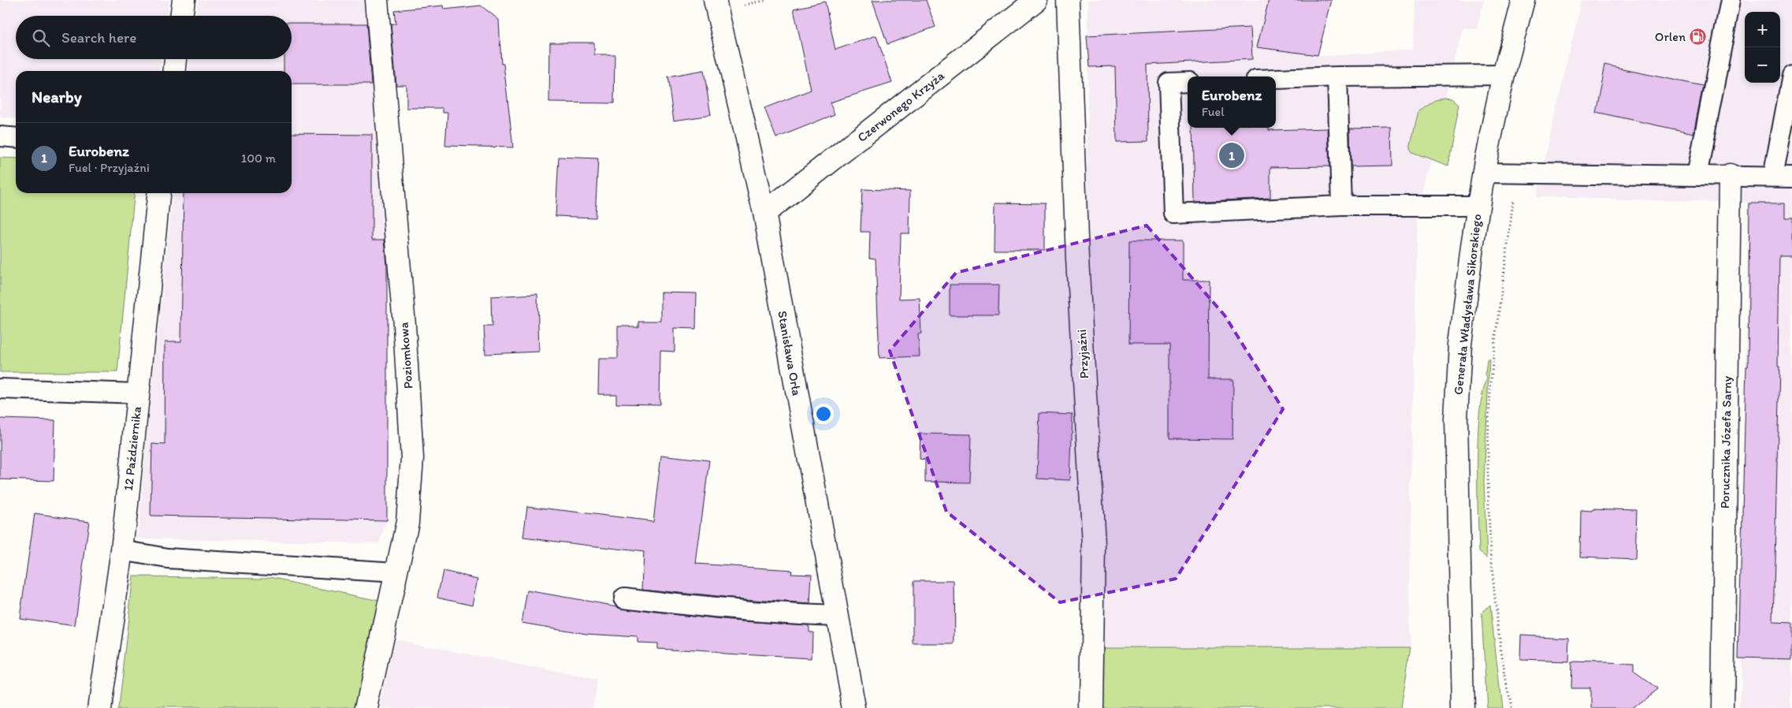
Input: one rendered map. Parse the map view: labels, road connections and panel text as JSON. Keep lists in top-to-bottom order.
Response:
{
  "streets": {
    "street": [
      "Czerwonego Krzyża",
      "Generała Władysława Sikorskiego",
      "Stanisława Orła",
      "Przyjaźni",
      "Poziomkowa",
      "Porucznika Józefa Sarny",
      "12 Października"
    ]
  },
  "crossings": [
    ["Czerwonego Krzyża", "Stanisława Orła"]
  ],
  "places": {
    "fuel station": ["Orlen"]
  },
  "page": {
    "map_buttons": ["+", "−"],
    "search": "Search here",
    "heading": "Nearby",
    "popup": ["Eurobenz", "Fuel"],
    "list": [
      {
        "mark": "1",
        "name": "Eurobenz",
        "note": "Fuel · Przyjaźni",
        "value": "100 m"
      }
    ],
    "pins": "1"
  }
}
